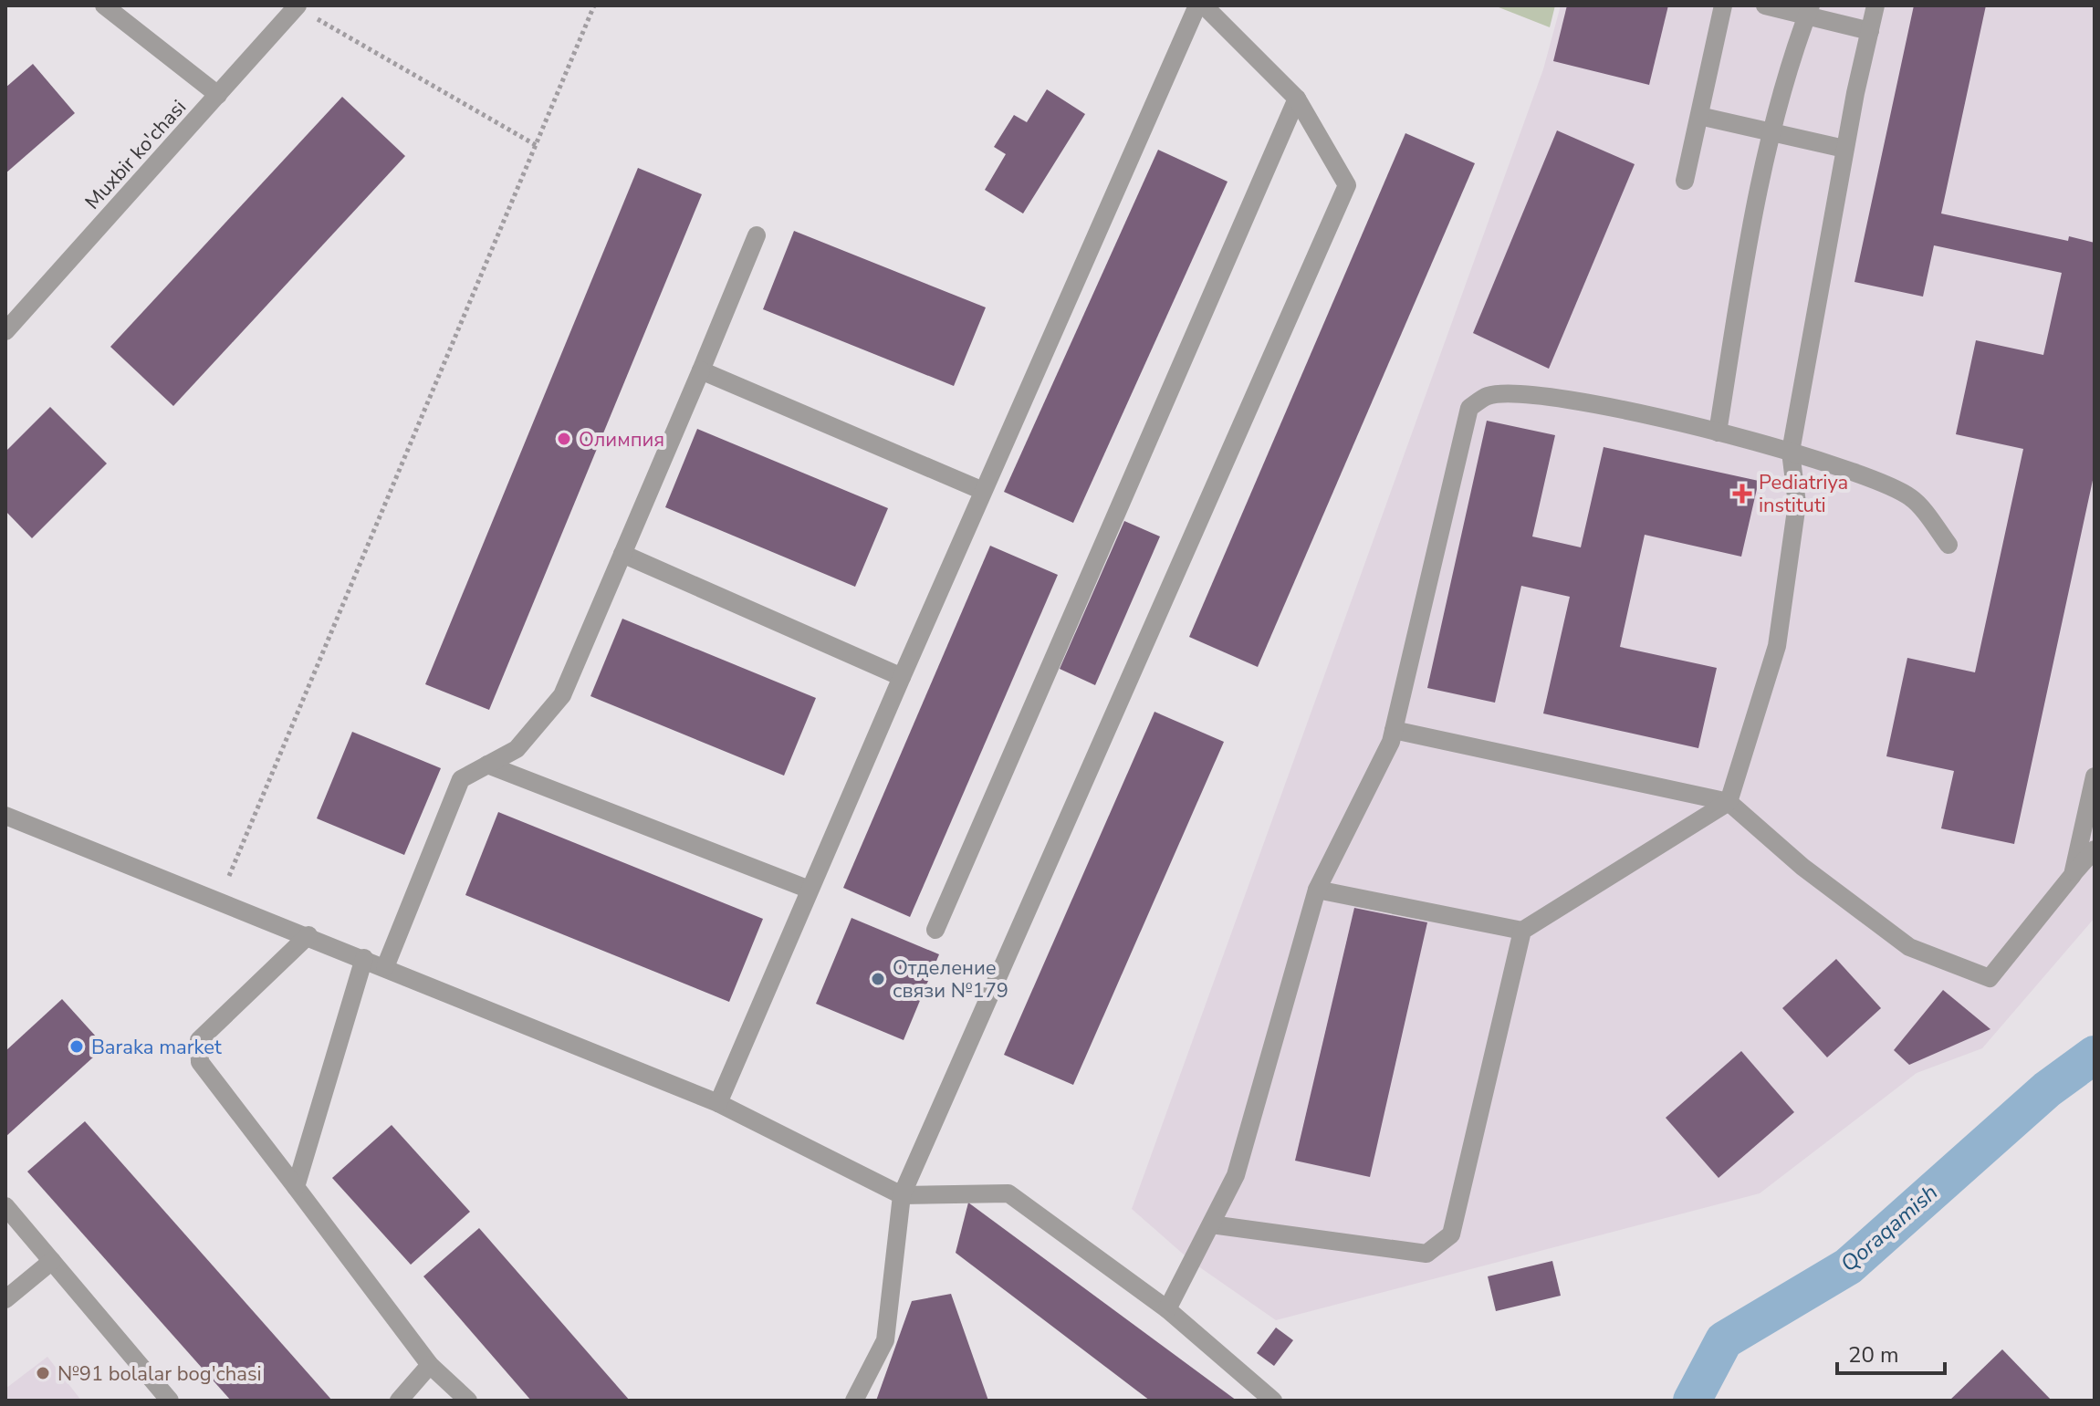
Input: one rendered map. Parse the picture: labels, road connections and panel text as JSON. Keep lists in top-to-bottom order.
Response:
{
  "streets": {
    "street": ["Muxbir ko'chasi"]
  },
  "water": ["Qoraqamish"],
  "places": {
    "other": [
      "Олимпия",
      "Отделение связи №179",
      "Baraka market",
      "№91 bolalar bog'chasi"
    ],
    "health": ["Pediatriya instituti"]
  },
  "scale_bar": "20 m"
}
